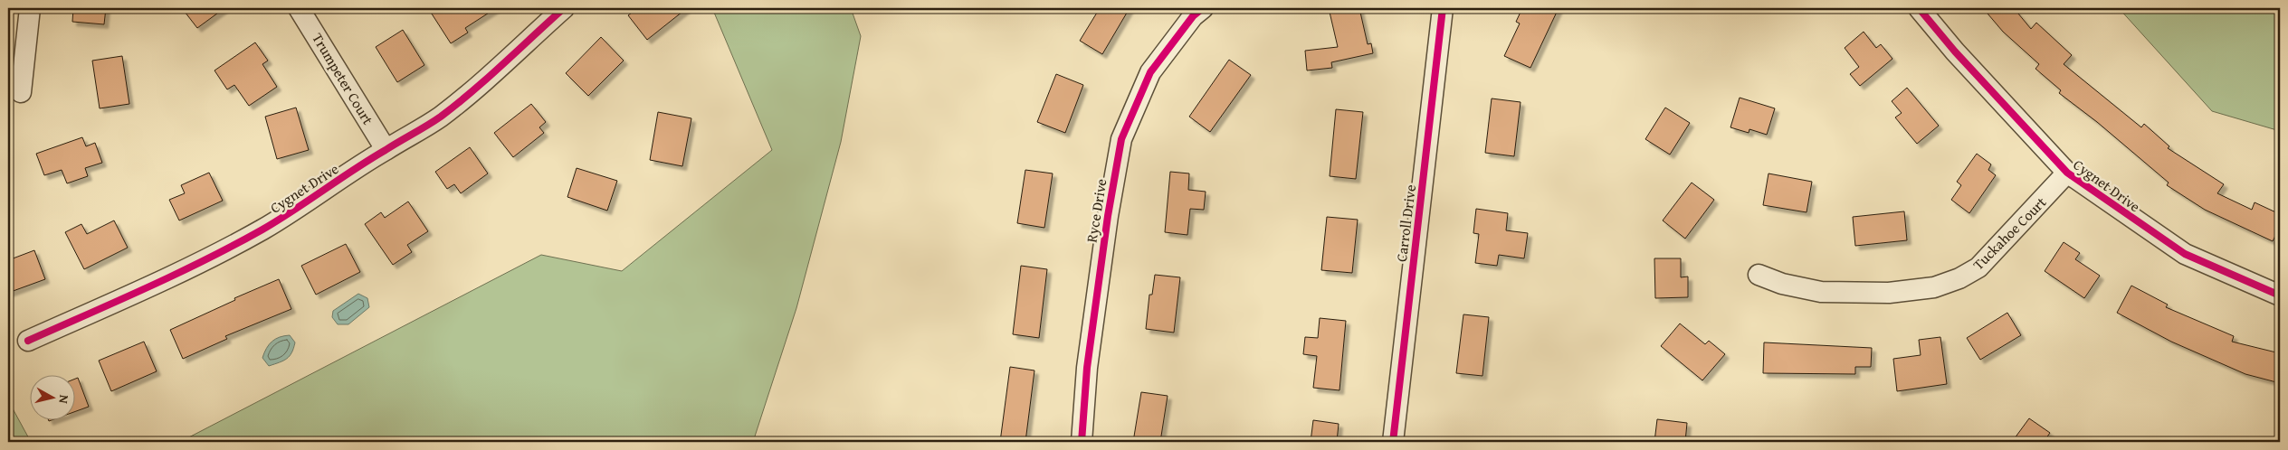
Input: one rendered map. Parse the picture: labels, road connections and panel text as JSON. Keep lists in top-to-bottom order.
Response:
{
  "streets": {
    "street": [
      "Trumpeter Court",
      "Cygnet Drive",
      "Ryce Drive",
      "Carroll Drive",
      "Tuckahoe Court"
    ]
  },
  "crossings": [
    ["Trumpeter Court", "Cygnet Drive"],
    ["Cygnet Drive", "Tuckahoe Court"]
  ],
  "north": "right"
}
